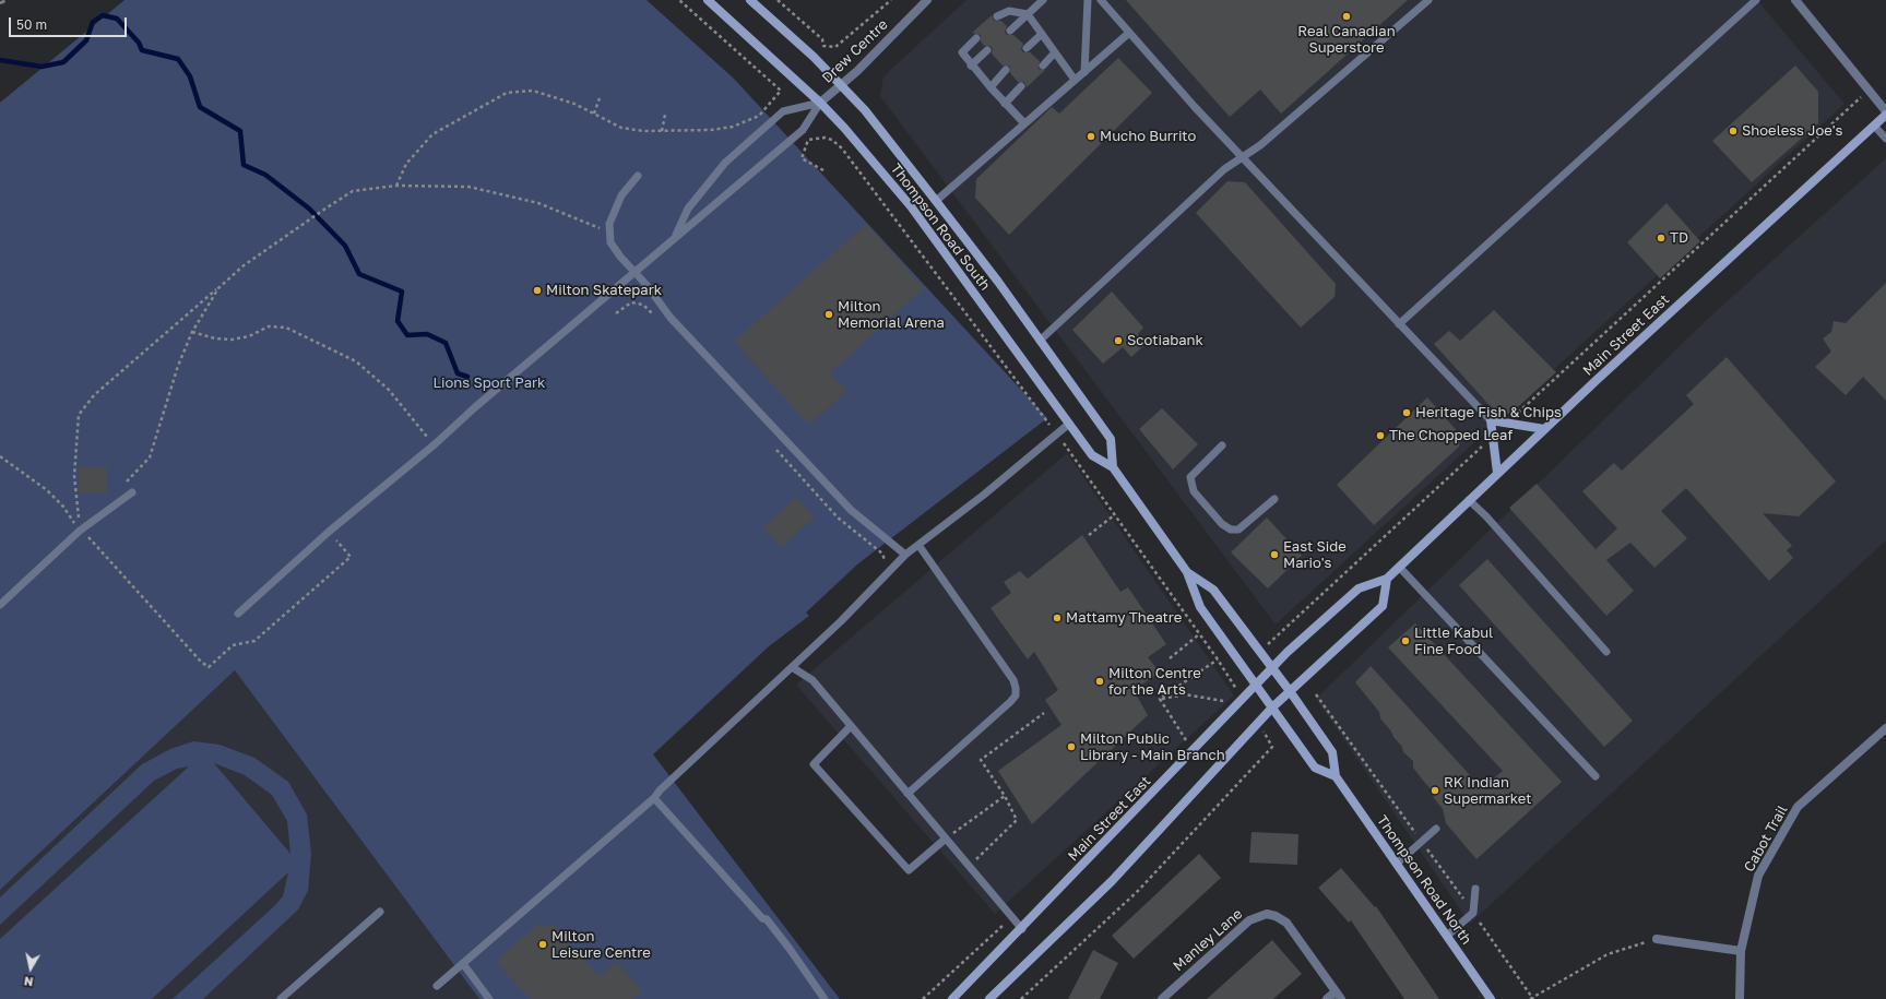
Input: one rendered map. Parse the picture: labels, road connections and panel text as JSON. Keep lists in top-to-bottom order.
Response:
{
  "streets": {
    "main road": ["Thompson Road South", "Main Street East", "Thompson Road North"],
    "street": ["Drew Centre", "Cabot Trail", "Manley Lane"]
  },
  "crossings": [
    ["Drew Centre", "Thompson Road South"],
    ["Thompson Road South", "Main Street East"],
    ["Thompson Road South", "Thompson Road North"]
  ],
  "parks": ["Lions Sport Park"],
  "places": [
    "Real Canadian Superstore",
    "Shoeless Joe's",
    "Mucho Burrito",
    "TD",
    "Milton Skatepark",
    "Milton Memorial Arena",
    "Scotiabank",
    "Heritage Fish & Chips",
    "The Chopped Leaf",
    "East Side Mario's",
    "Mattamy Theatre",
    "Little Kabul Fine Food",
    "Milton Centre for the Arts",
    "Milton Public Library - Main Branch",
    "RK Indian Supermarket",
    "Milton Leisure Centre"
  ],
  "scale_bar": "50 m",
  "north": "bottom"
}
